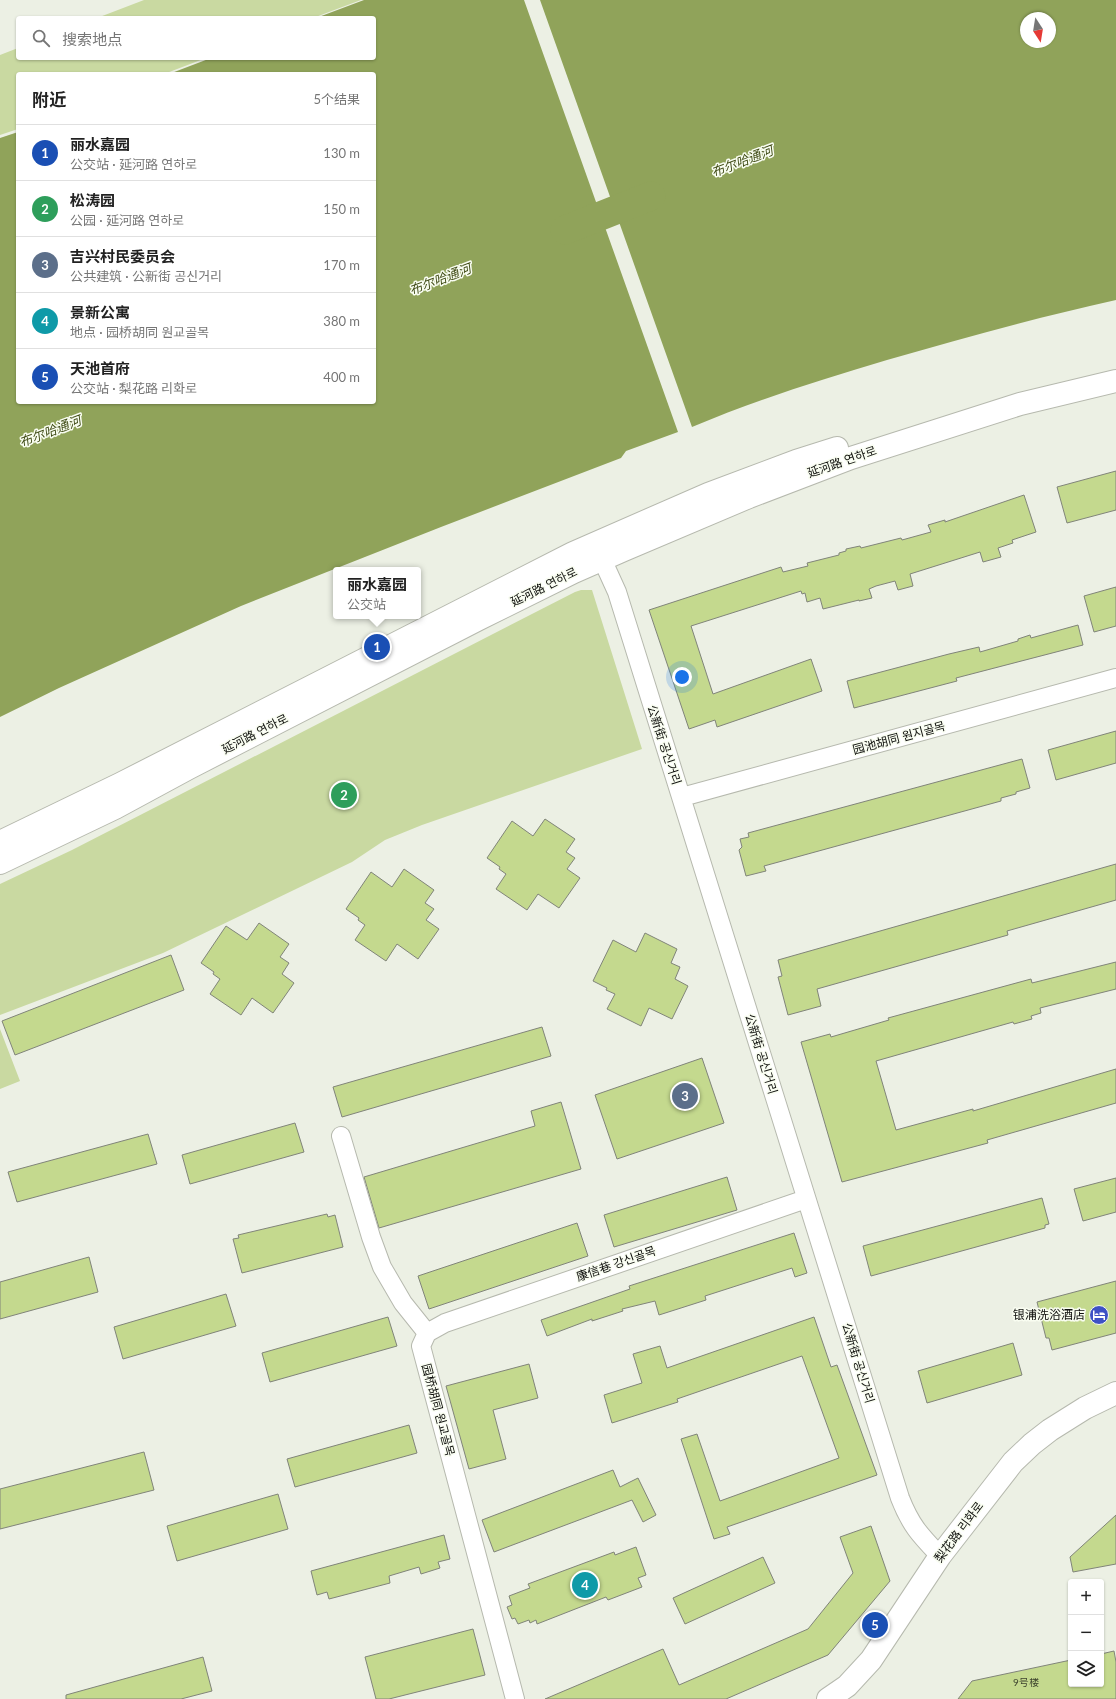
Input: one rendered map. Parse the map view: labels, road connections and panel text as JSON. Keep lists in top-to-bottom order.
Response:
{
  "streets": {
    "main road": ["延河路 연하로", "梨花路 리화로"],
    "street": [
      "园池胡同 원지골목",
      "公新街 공신거리",
      "康信巷 강신골목",
      "园桥胡同 원교골목"
    ]
  },
  "crossings": [
    ["延河路 연하로", "公新街 공신거리"],
    ["园池胡同 원지골목", "公新街 공신거리"],
    ["公新街 공신거리", "康信巷 강신골목"],
    ["公新街 공신거리", "梨花路 리화로"],
    ["康信巷 강신골목", "园桥胡同 원교골목"]
  ],
  "water": ["布尔哈通河"],
  "places": {
    "hotel": ["银浦洗浴酒店"]
  },
  "house_numbers": ["9号楼"],
  "north": "bottom",
  "page": {
    "search": "搜索地点",
    "heading": ["附近", "5个结果"],
    "list": [
      {
        "mark": "1",
        "name": "丽水嘉园",
        "note": "公交站 · 延河路 연하로",
        "value": "130 m"
      },
      {
        "mark": "2",
        "name": "松涛园",
        "note": "公园 · 延河路 연하로",
        "value": "150 m"
      },
      {
        "mark": "3",
        "name": "吉兴村民委员会",
        "note": "公共建筑 · 公新街 공신거리",
        "value": "170 m"
      },
      {
        "mark": "4",
        "name": "景新公寓",
        "note": "地点 · 园桥胡同 원교골목",
        "value": "380 m"
      },
      {
        "mark": "5",
        "name": "天池首府",
        "note": "公交站 · 梨花路 리화로",
        "value": "400 m"
      }
    ],
    "popup": ["丽水嘉园", "公交站"],
    "pins": [
      "1",
      "2",
      "3",
      "4",
      "5"
    ],
    "map_buttons": ["+", "−"]
  }
}
